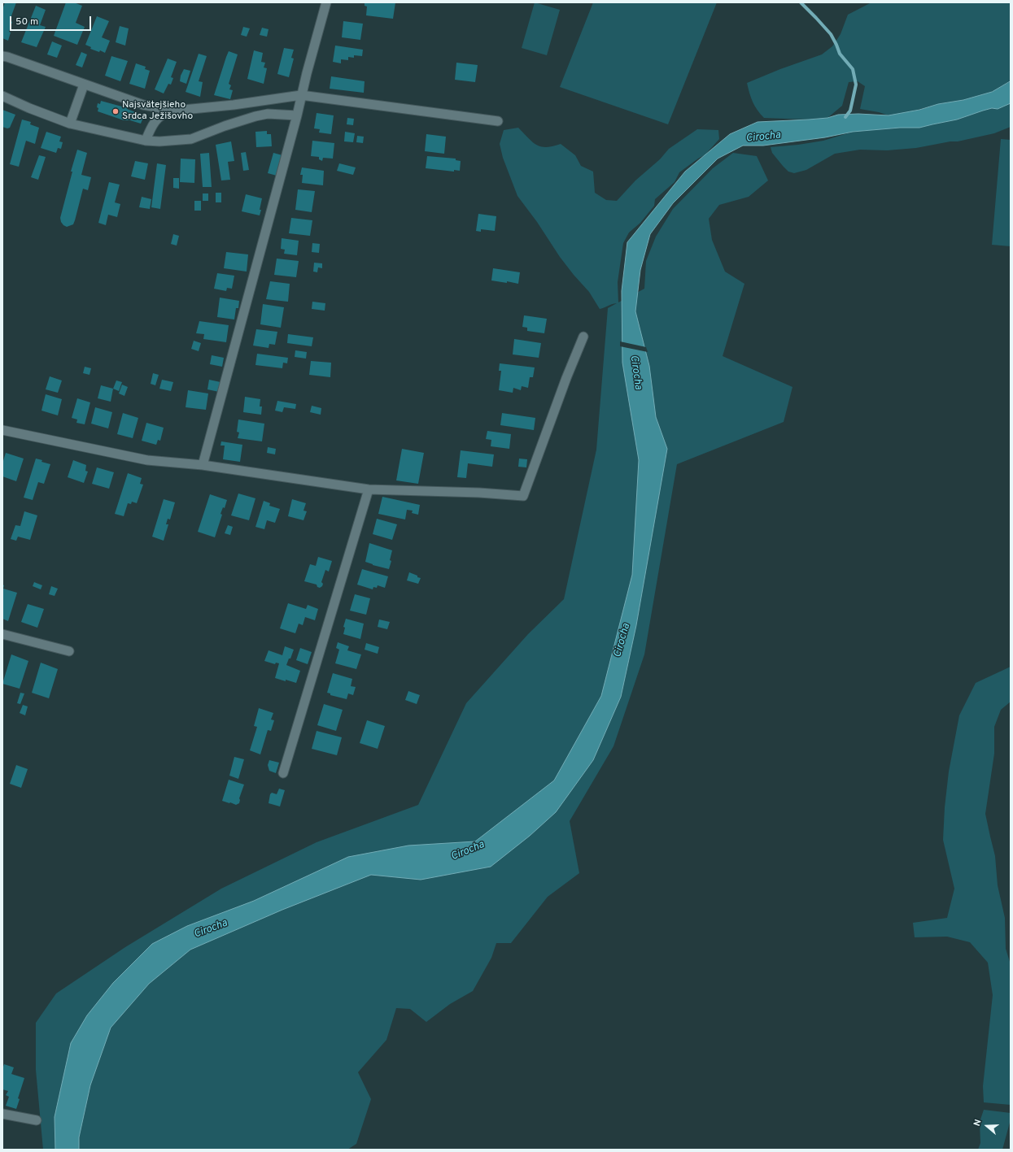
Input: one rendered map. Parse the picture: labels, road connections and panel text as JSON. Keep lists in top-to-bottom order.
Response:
{
  "water": ["Cirocha"],
  "places": ["Najsvätejšieho Srdca Ježišovho"],
  "scale_bar": "50 m",
  "north": "left"
}
